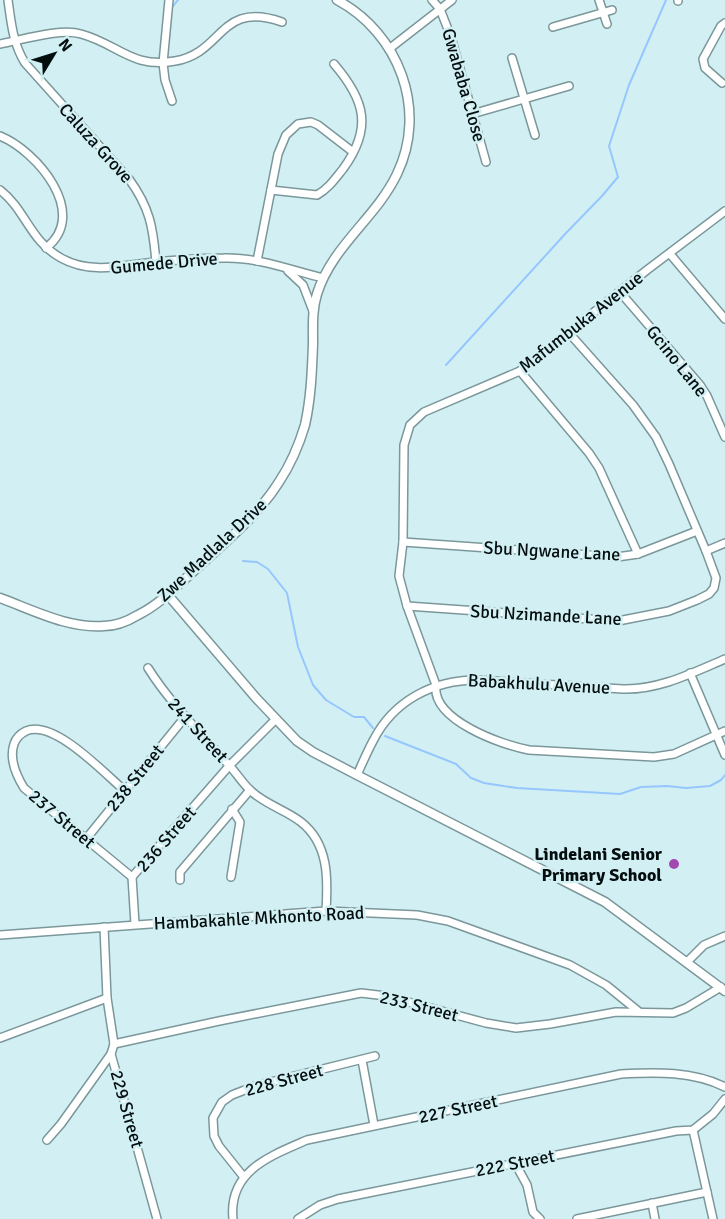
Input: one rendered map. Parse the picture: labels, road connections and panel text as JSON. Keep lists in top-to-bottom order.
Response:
{
  "streets": {
    "street": [
      "Gwababa Close",
      "Caluza Grove",
      "Gumede Drive",
      "Mafumbuka Avenue",
      "Gcino Lane",
      "Zwe Madlala Drive",
      "Sbu Ngwane Lane",
      "Sbu Nzimande Lane",
      "Babakhulu Avenue",
      "241 Street",
      "238 Street",
      "237 Street",
      "236 Street",
      "Hambakahle Mkhonto Road",
      "233 Street",
      "228 Street",
      "229 Street",
      "227 Street",
      "222 Street"
    ]
  },
  "crossings": [
    ["Caluza Grove", "Gumede Drive"],
    ["Gumede Drive", "Zwe Madlala Drive"],
    ["Mafumbuka Avenue", "Gcino Lane"],
    ["Mafumbuka Avenue", "Sbu Ngwane Lane"],
    ["Mafumbuka Avenue", "Sbu Nzimande Lane"],
    ["Mafumbuka Avenue", "Babakhulu Avenue"],
    ["241 Street", "238 Street"],
    ["241 Street", "236 Street"],
    ["241 Street", "Hambakahle Mkhonto Road"],
    ["238 Street", "237 Street"],
    ["237 Street", "236 Street"],
    ["236 Street", "Hambakahle Mkhonto Road"],
    ["Hambakahle Mkhonto Road", "233 Street"],
    ["Hambakahle Mkhonto Road", "229 Street"],
    ["233 Street", "229 Street"],
    ["228 Street", "227 Street"]
  ],
  "places": ["Lindelani Senior Primary School"],
  "north": "top right"
}
